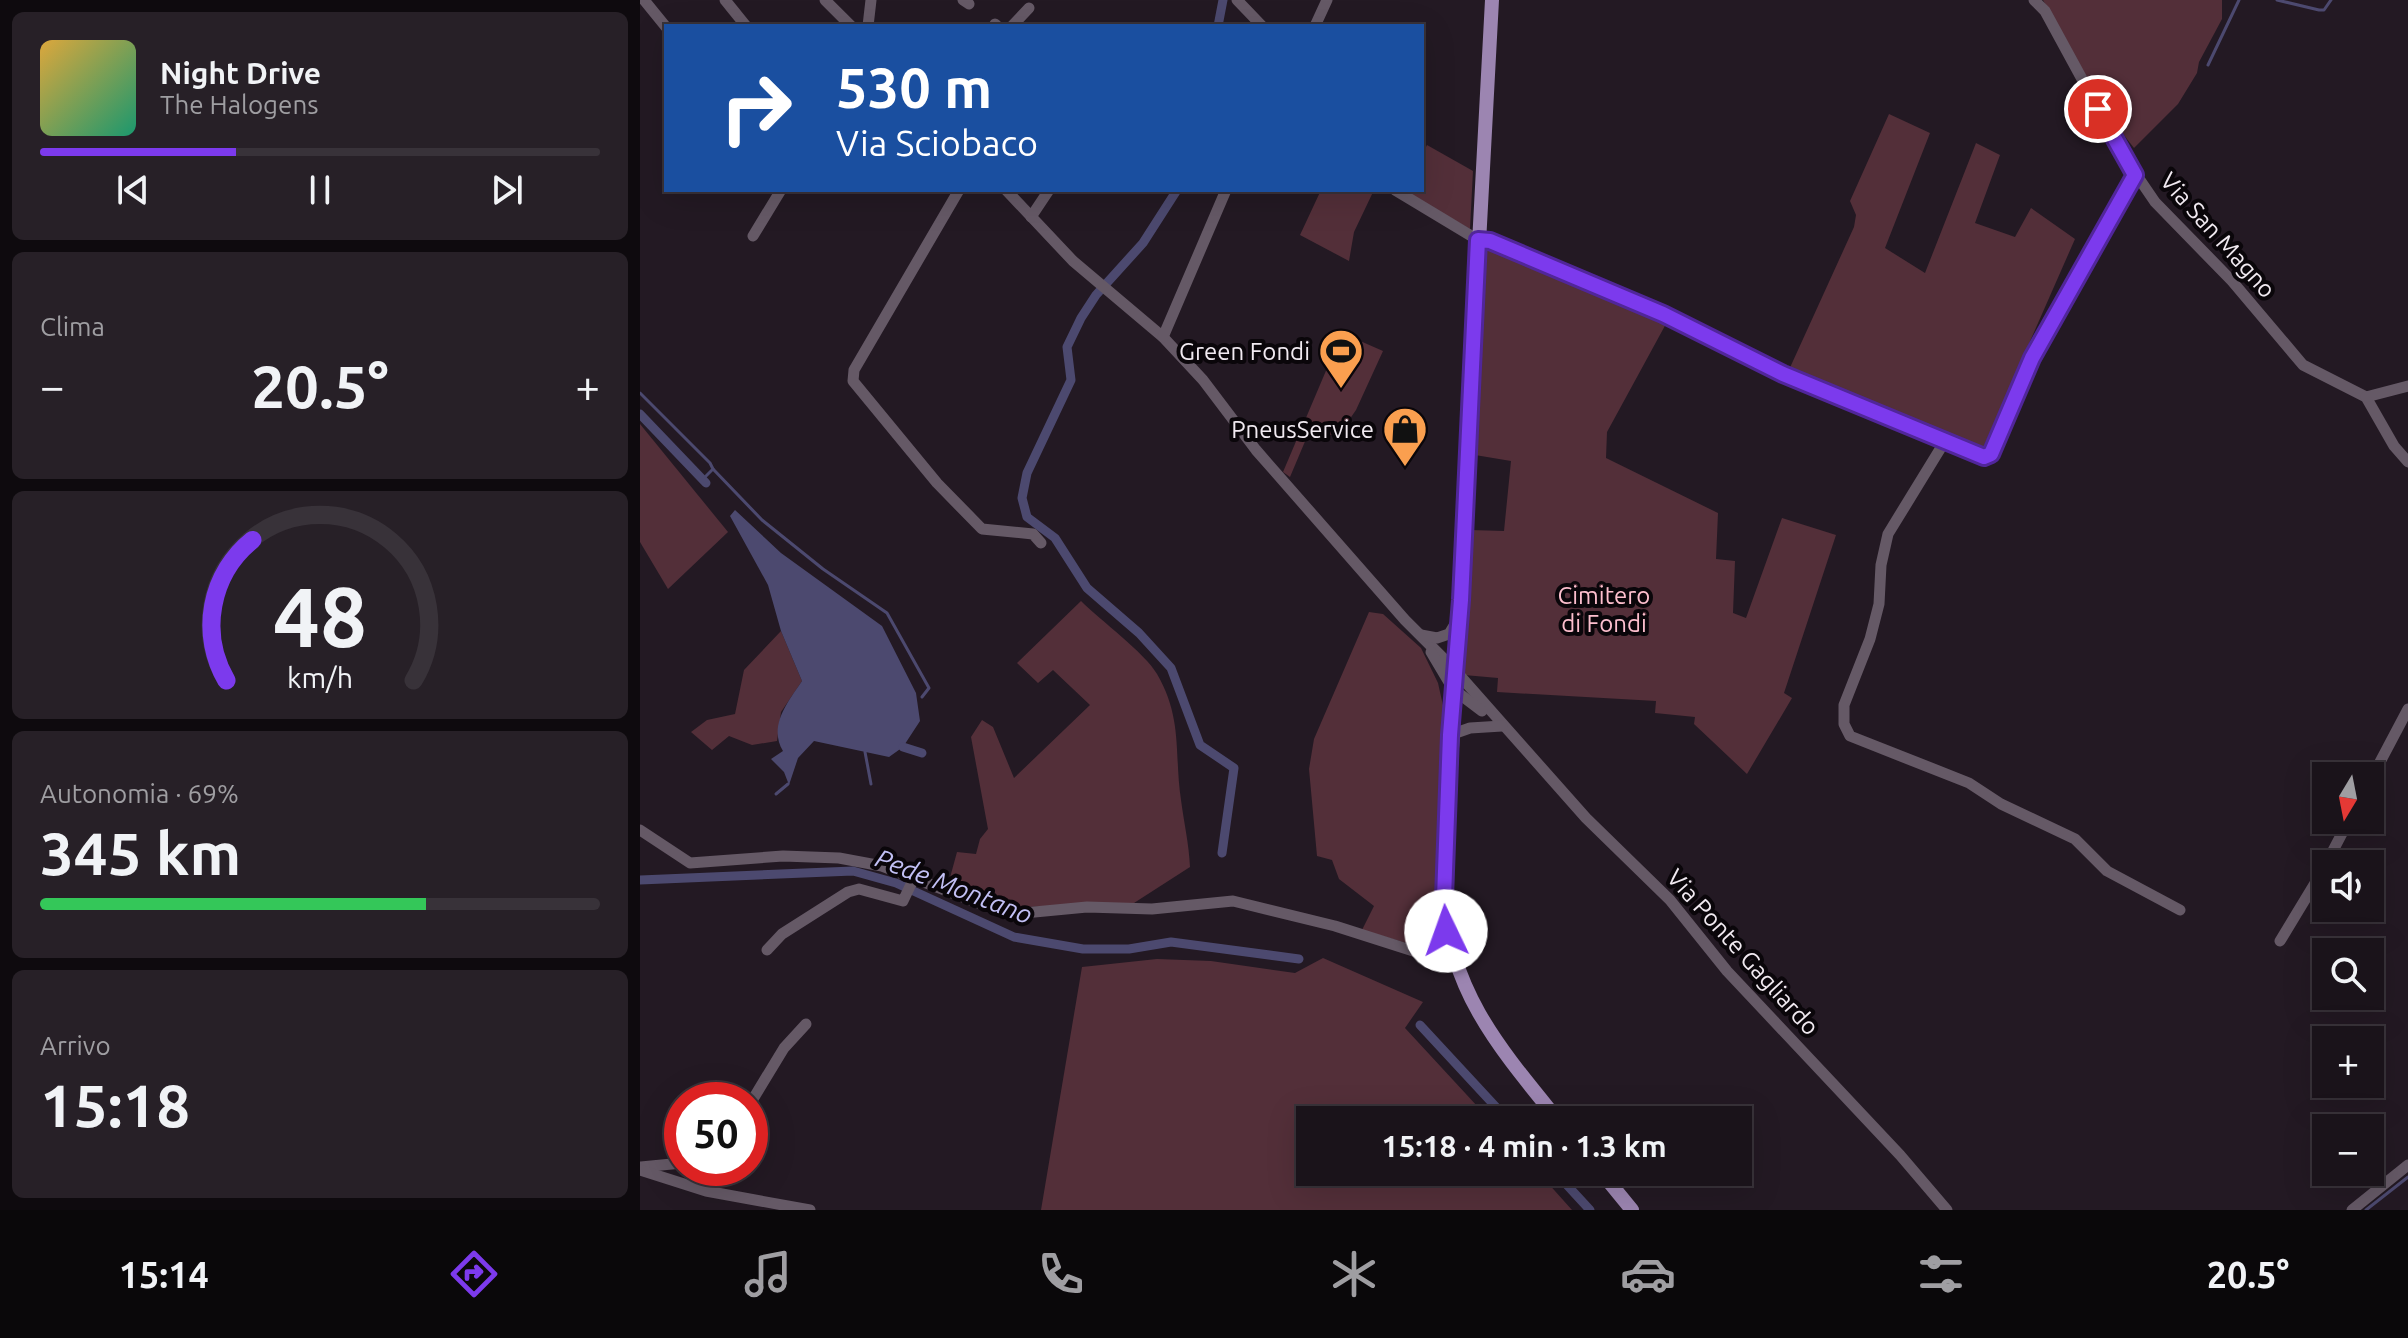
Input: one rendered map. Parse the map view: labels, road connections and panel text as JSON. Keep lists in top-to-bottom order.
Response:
{
  "streets": {
    "street": ["Via San Magno", "Via Ponte Gagliardo"]
  },
  "water": ["Pede Montano"],
  "parks": ["Cimitero di Fondi"],
  "places": {
    "sports": ["Green Fondi"],
    "shop": ["PneusService"]
  },
  "north": "bottom",
  "page": {
    "turn": ["530 m", "Via Sciobaco"],
    "song": ["Night Drive", "The Halogens"],
    "tile": [
      "Clima",
      ["Autonomia · 69%", "345 km"],
      ["Arrivo", "15:18"]
    ],
    "heat": ["−", "20.5°", "+"],
    "map_buttons": ["+", "−"],
    "limit": "50",
    "trip": "15:18 · 4 min · 1.3 km",
    "tabs": ["15:14", "20.5°"],
    "gauge": ["48", "km/h"]
  }
}
